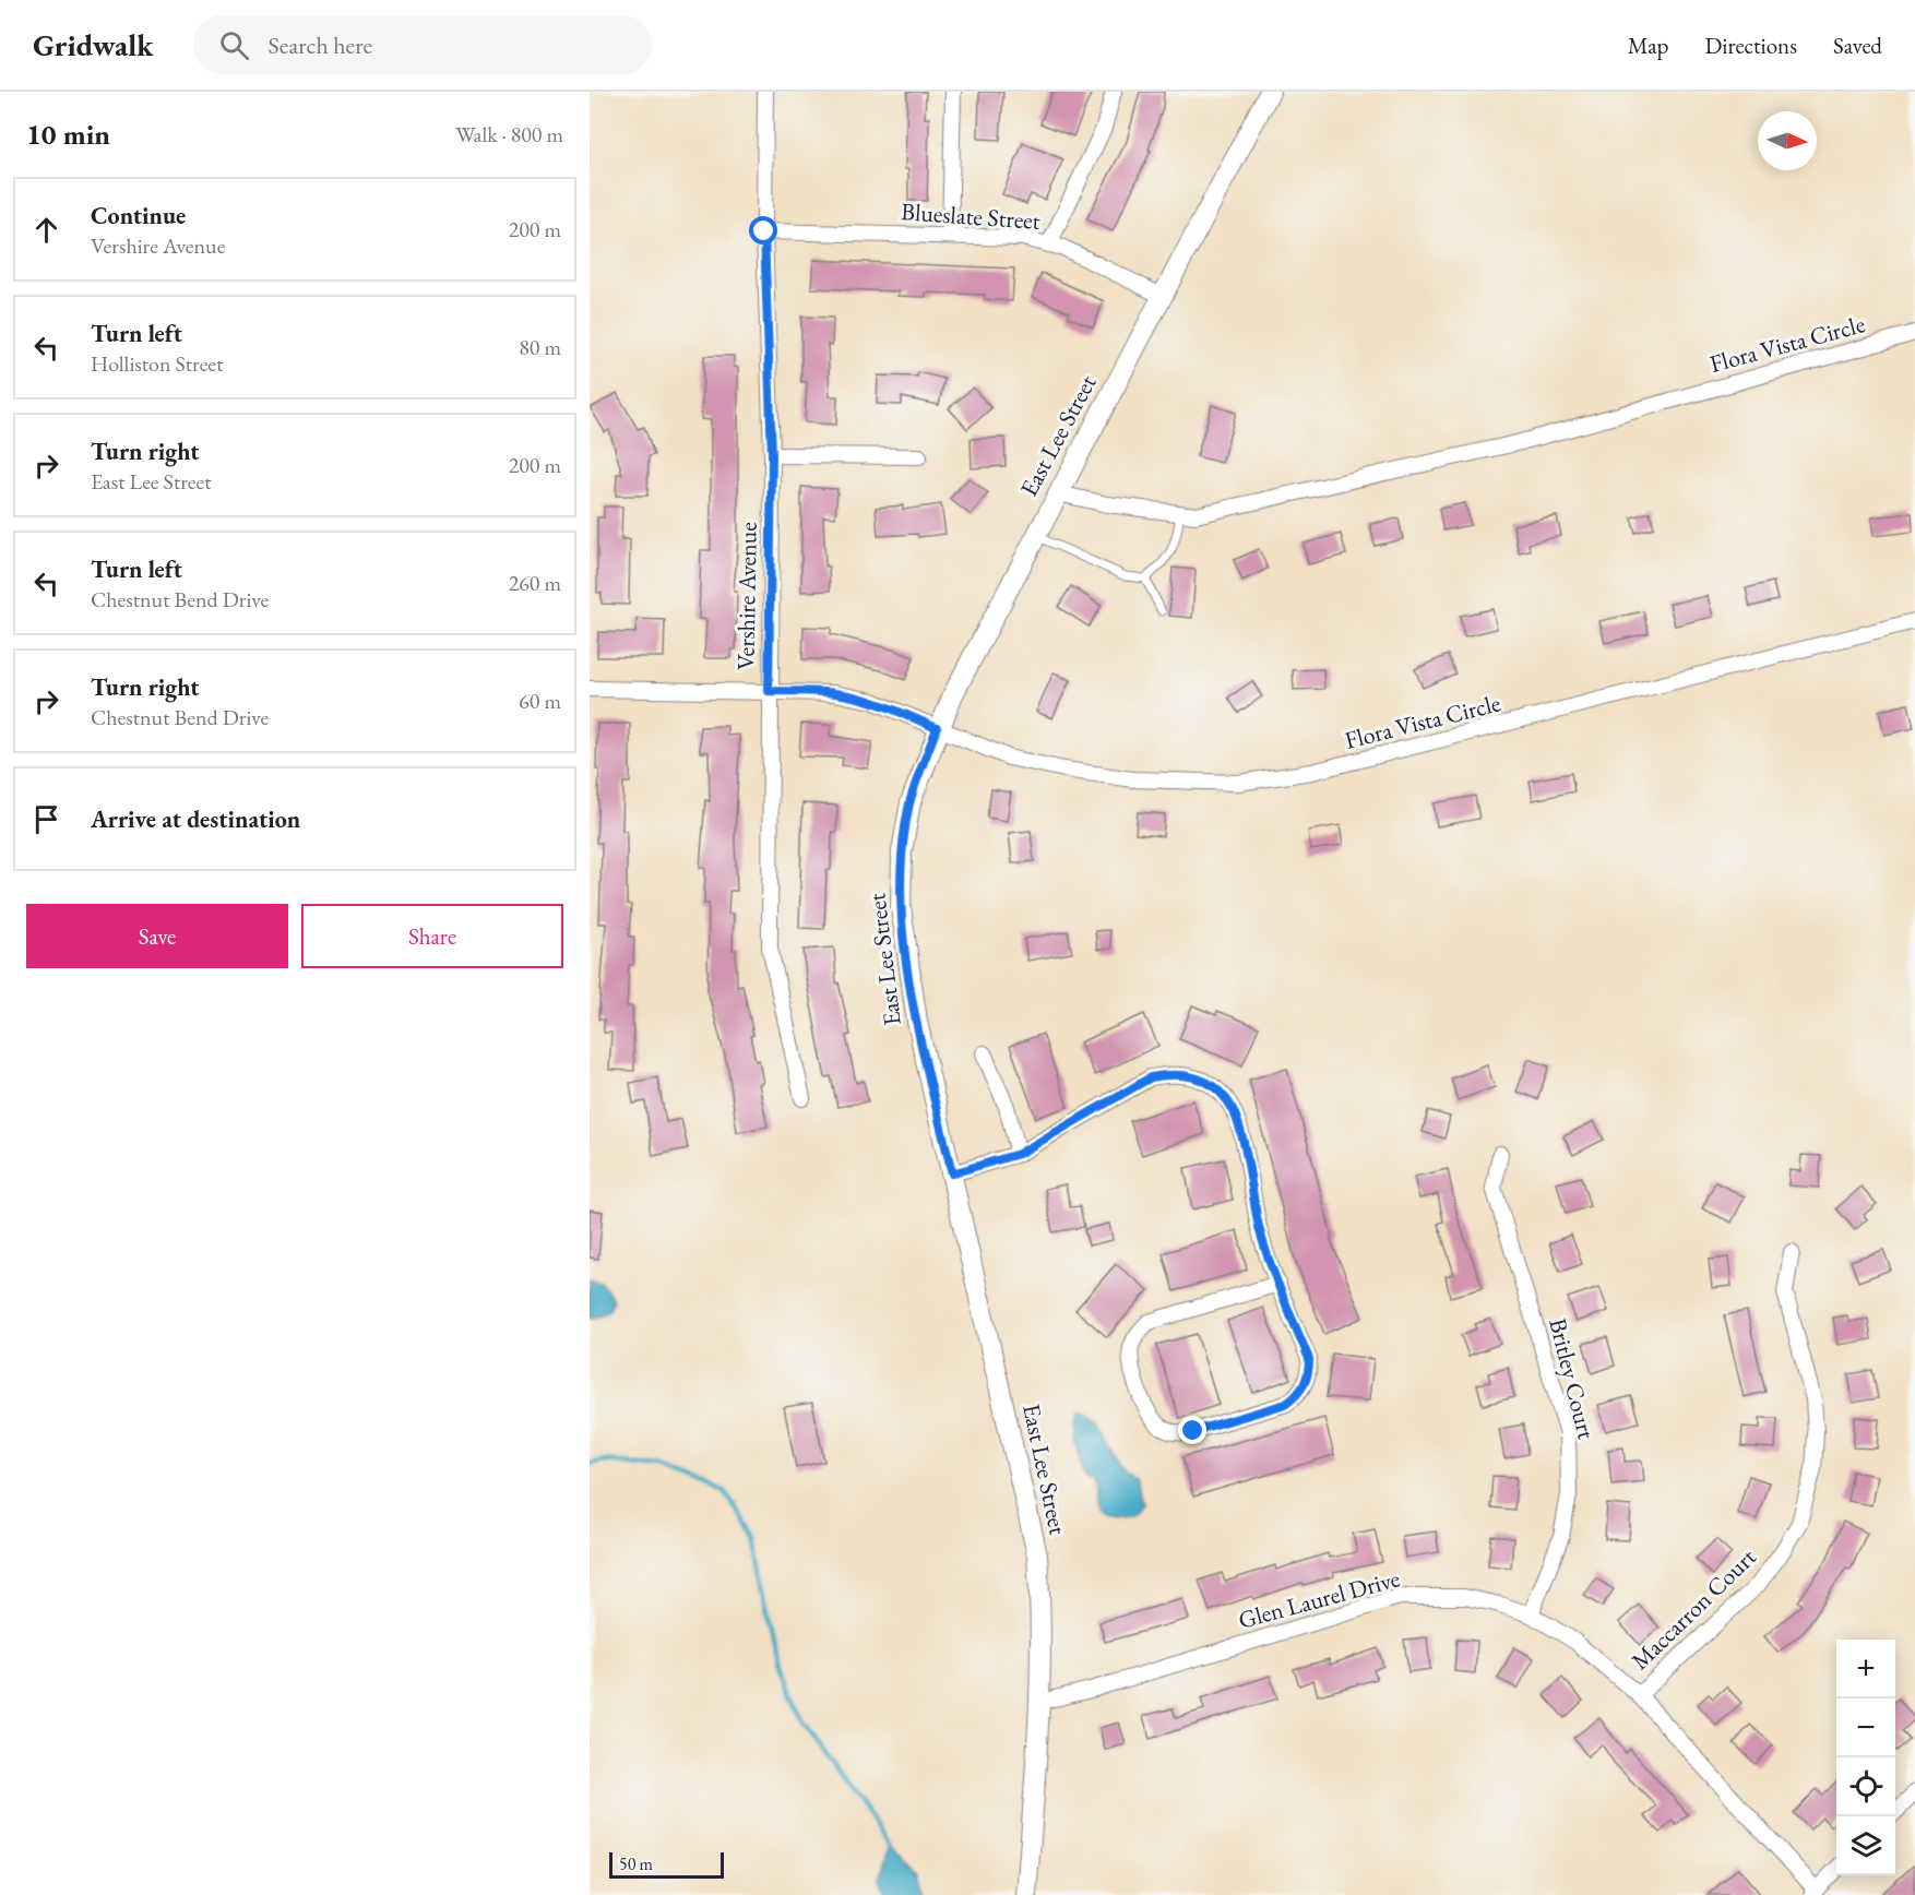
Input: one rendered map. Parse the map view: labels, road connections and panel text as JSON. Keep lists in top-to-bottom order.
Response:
{
  "streets": {
    "street": [
      "Blueslate Street",
      "Flora Vista Circle",
      "East Lee Street",
      "Vershire Avenue",
      "Britley Court",
      "Glen Laurel Drive",
      "Maccarron Court"
    ]
  },
  "crossings": [
    ["Blueslate Street", "East Lee Street"],
    ["Blueslate Street", "Vershire Avenue"],
    ["Flora Vista Circle", "East Lee Street"],
    ["Flora Vista Circle", "Vershire Avenue"],
    ["East Lee Street", "Glen Laurel Drive"],
    ["Britley Court", "Glen Laurel Drive"],
    ["Glen Laurel Drive", "Maccarron Court"]
  ],
  "scale_bar": "50 m",
  "north": "right",
  "page": {
    "header": "Gridwalk",
    "search": "Search here",
    "nav": ["Map", "Directions", "Saved"],
    "heading": ["10 min", "Walk · 800 m"],
    "list": [
      ["Continue", "Vershire Avenue", "200 m"],
      ["Turn left", "Holliston Street", "80 m"],
      ["Turn right", "East Lee Street", "200 m"],
      ["Turn left", "Chestnut Bend Drive", "260 m"],
      ["Turn right", "Chestnut Bend Drive", "60 m"],
      "Arrive at destination"
    ],
    "buttons": ["Save", "Share"],
    "map_buttons": ["+", "−"],
    "scale": "50 m"
  }
}
